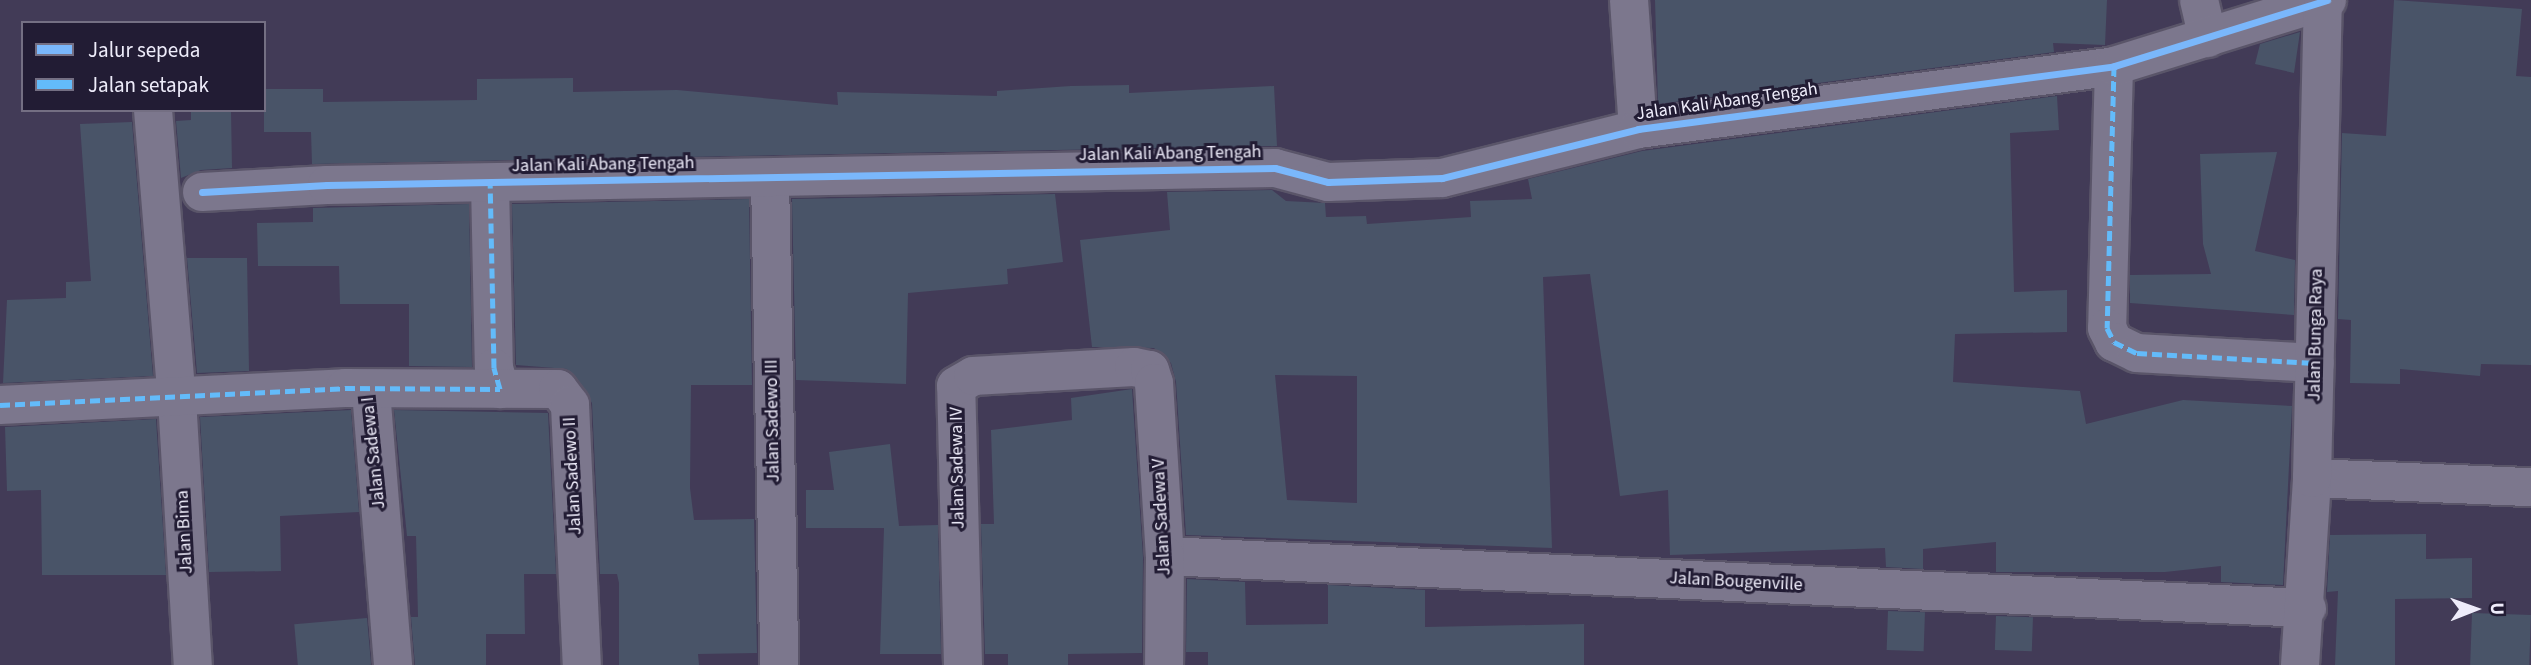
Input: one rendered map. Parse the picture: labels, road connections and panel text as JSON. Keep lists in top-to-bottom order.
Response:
{
  "streets": {
    "street": [
      "Jalan Kali Abang Tengah",
      "Jalan Bunga Raya",
      "Jalan Sadewo III",
      "Jalan Sadewa I",
      "Jalan Sadewa IV",
      "Jalan Sadewo II",
      "Jalan Sadewa V",
      "Jalan Bima",
      "Jalan Bougenville"
    ]
  },
  "crossings": [
    ["Jalan Kali Abang Tengah", "Jalan Bunga Raya"],
    ["Jalan Kali Abang Tengah", "Jalan Sadewo III"],
    ["Jalan Bunga Raya", "Jalan Bougenville"],
    ["Jalan Sadewa I", "Jalan Bima"],
    ["Jalan Sadewa IV", "Jalan Sadewa V"],
    ["Jalan Sadewa V", "Jalan Bougenville"]
  ],
  "legend": ["Jalur sepeda", "Jalan setapak"],
  "north": "right"
}
